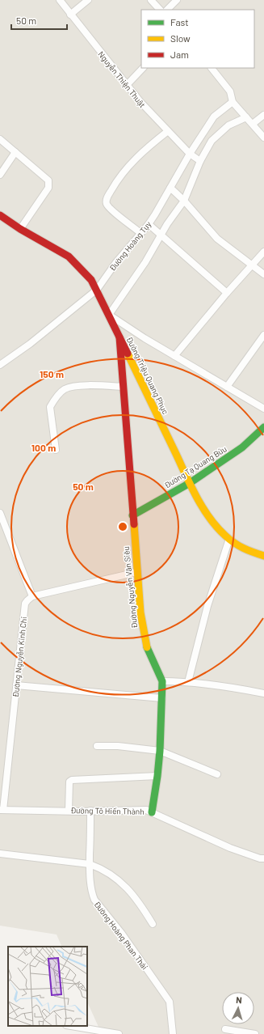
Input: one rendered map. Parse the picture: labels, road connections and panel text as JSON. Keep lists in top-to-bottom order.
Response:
{
  "streets": {
    "street": [
      "Nguyễn Thiện Thuật",
      "Đường Hoàng Tụy",
      "Đường Triệu Quang Phục",
      "Đường Tạ Quang Bửu",
      "Đường Nguyễn Văn Siêu",
      "Đường Nguyễn Kinh Chi",
      "Đường Tô Hiến Thành",
      "Đường Hoàng Phan Thái"
    ]
  },
  "crossings": [
    ["Nguyễn Thiện Thuật", "Đường Hoàng Tụy"],
    ["Đường Hoàng Tụy", "Đường Triệu Quang Phục"],
    ["Đường Triệu Quang Phục", "Đường Tạ Quang Bửu"],
    ["Đường Triệu Quang Phục", "Đường Nguyễn Văn Siêu"],
    ["Đường Tạ Quang Bửu", "Đường Nguyễn Văn Siêu"],
    ["Đường Nguyễn Văn Siêu", "Đường Tô Hiến Thành"],
    ["Đường Nguyễn Kinh Chi", "Đường Tô Hiến Thành"],
    ["Đường Tô Hiến Thành", "Đường Hoàng Phan Thái"]
  ],
  "legend": ["Fast", "Slow", "Jam"],
  "scale_bar": "50 m",
  "north": "top",
  "rings": ["150 m", "100 m", "50 m"]
}
